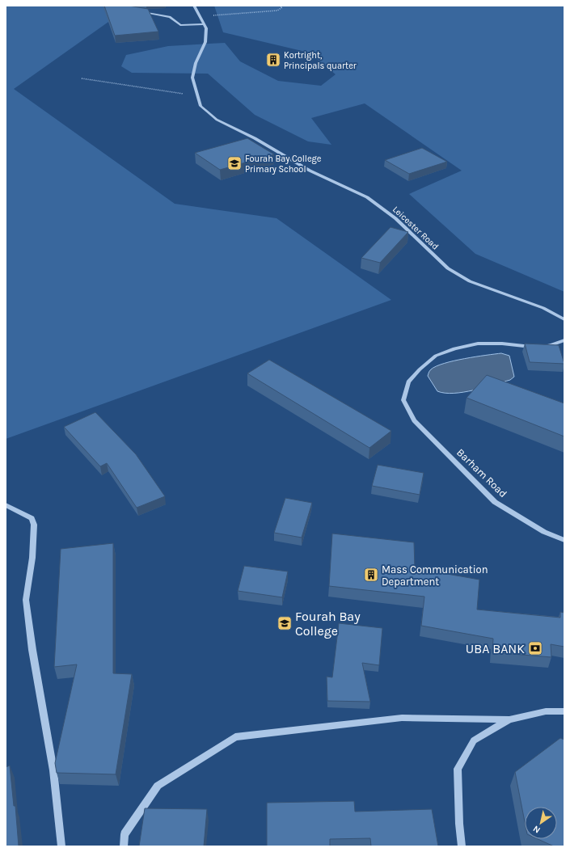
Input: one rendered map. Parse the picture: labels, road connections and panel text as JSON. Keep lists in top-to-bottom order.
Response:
{
  "streets": {
    "street": ["Leicester Road", "Barham Road"]
  },
  "places": {
    "building": ["Kortright, Principals quarter", "Mass Communication Department"],
    "school or university": ["Fourah Bay College Primary School", "Fourah Bay College"],
    "bank": ["UBA BANK"]
  },
  "north": "bottom left"
}
